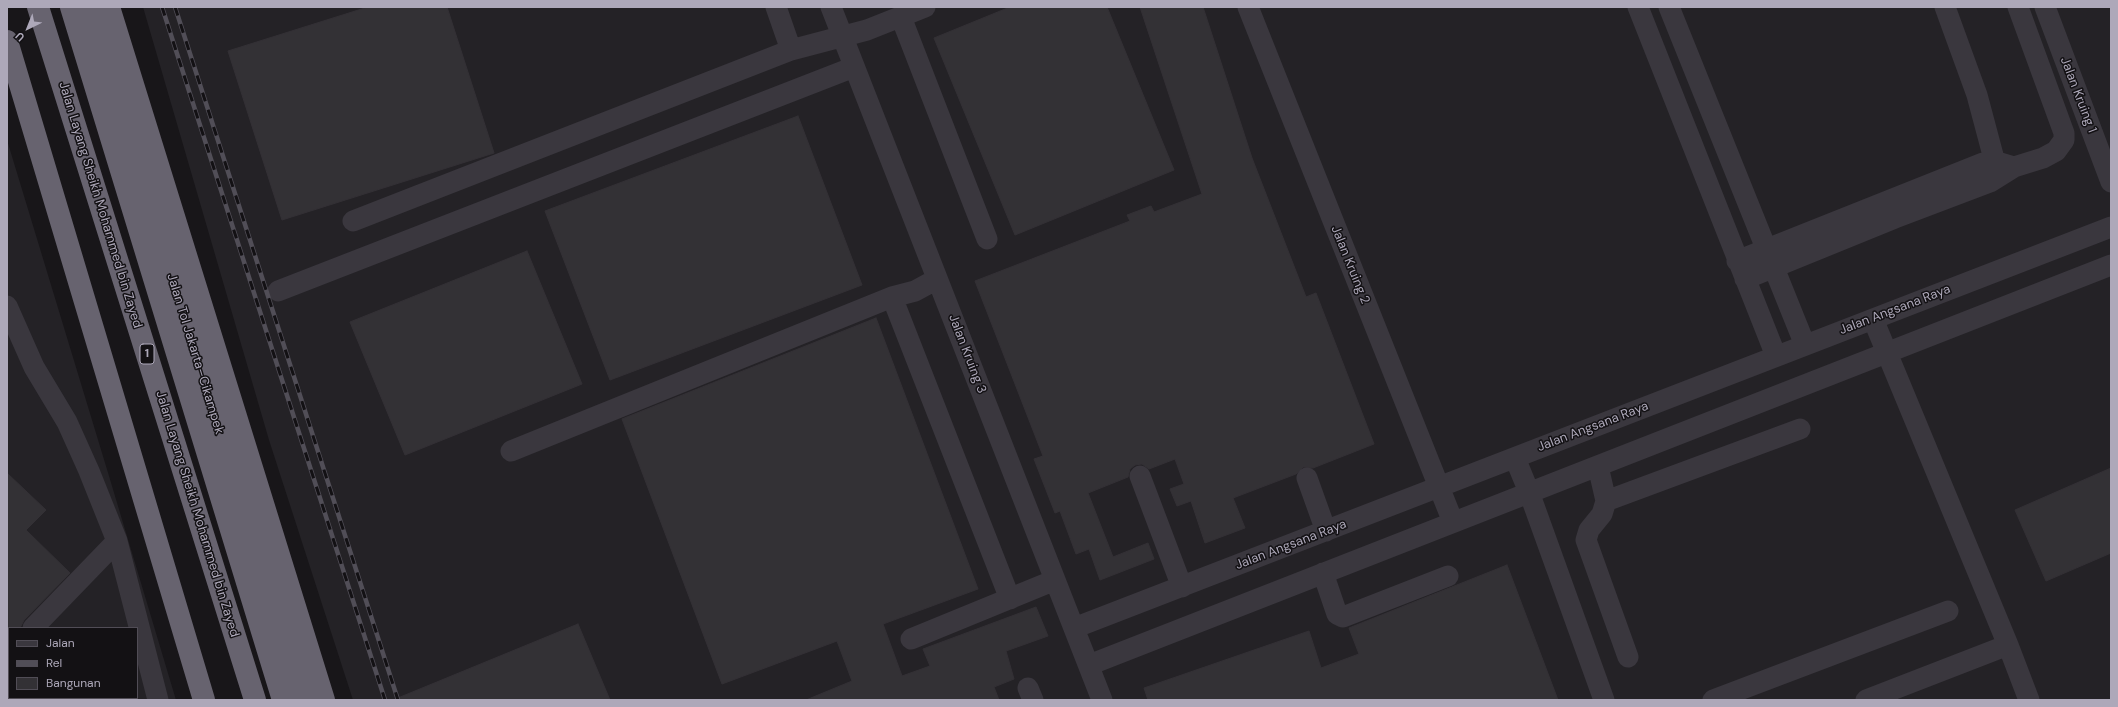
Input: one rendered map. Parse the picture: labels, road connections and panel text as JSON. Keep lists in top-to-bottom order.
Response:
{
  "streets": {
    "highway": ["Jalan Layang Sheikh Mohammed bin Zayed", "1", "Jalan Tol Jakarta–Cikampek"],
    "street": [
      "Jalan Kruing 1",
      "Jalan Kruing 2",
      "Jalan Angsana Raya",
      "Jalan Kruing 3"
    ]
  },
  "crossings": [
    ["Jalan Kruing 2", "Jalan Angsana Raya"],
    ["Jalan Angsana Raya", "Jalan Kruing 3"]
  ],
  "legend": ["Jalan", "Rel", "Bangunan"],
  "north": "bottom left"
}
